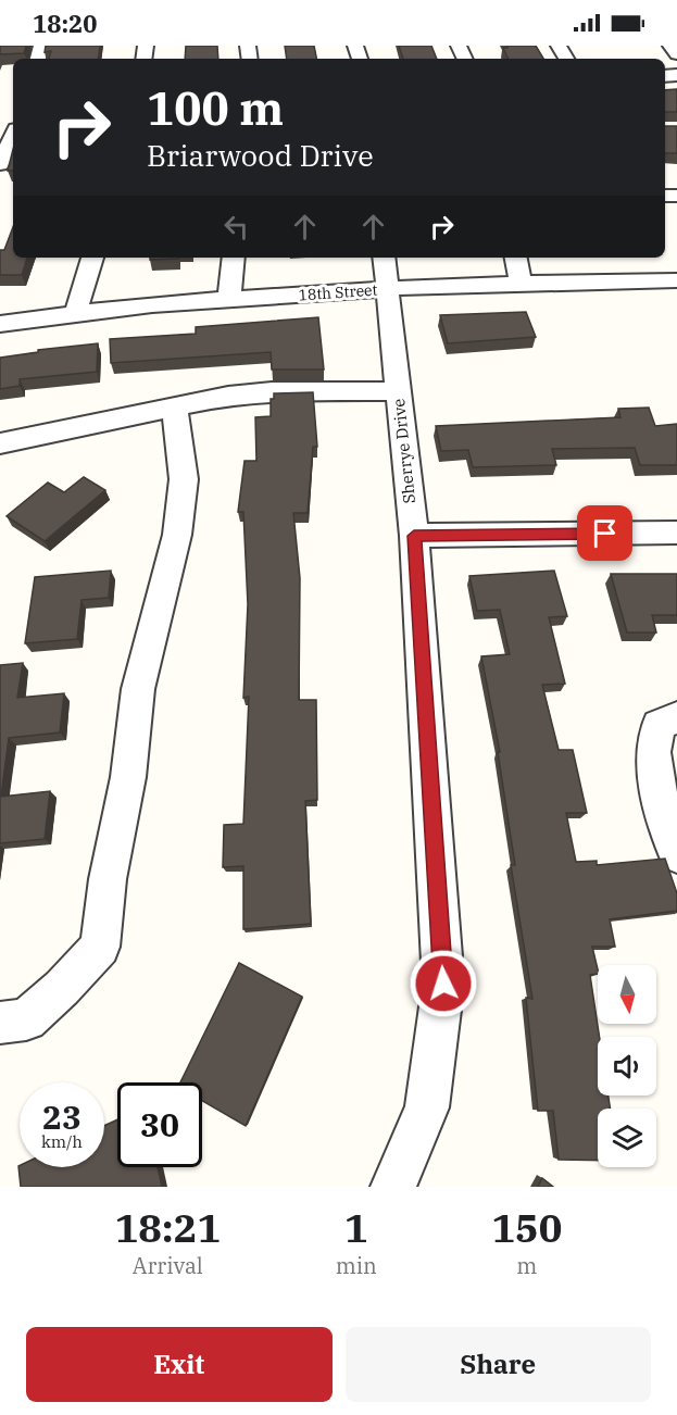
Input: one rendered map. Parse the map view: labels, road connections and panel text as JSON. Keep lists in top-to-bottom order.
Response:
{
  "streets": {
    "street": ["18th Street", "Sherrye Drive"]
  },
  "crossings": [
    ["18th Street", "Sherrye Drive"]
  ],
  "north": "bottom",
  "page": {
    "status": "18:20",
    "turn": ["100 m", "Briarwood Drive"],
    "speed": "23 km/h",
    "limit": "30",
    "eta": [
      "18:21",
      "Arrival",
      "1",
      "min",
      "150",
      "m"
    ],
    "buttons": ["Exit", "Share"]
  }
}
